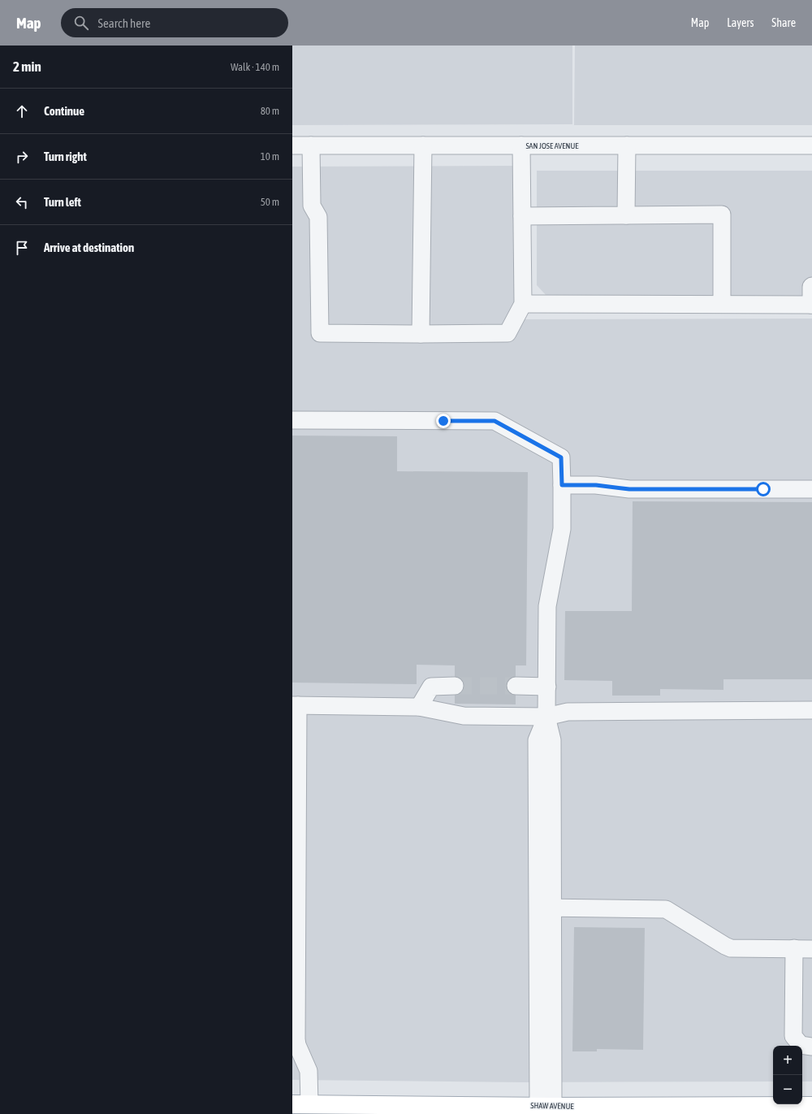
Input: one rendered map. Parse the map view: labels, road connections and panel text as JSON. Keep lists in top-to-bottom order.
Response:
{
  "streets": {
    "main road": ["SHAW AVENUE"],
    "street": ["SAN JOSE AVENUE"]
  },
  "page": {
    "header": "Map",
    "search": "Search here",
    "nav": ["Map", "Layers", "Share"],
    "heading": ["2 min", "Walk · 140 m"],
    "list": [
      ["Continue", "80 m"],
      ["Turn right", "10 m"],
      ["Turn left", "50 m"],
      "Arrive at destination"
    ],
    "map_buttons": ["+", "−"]
  }
}
